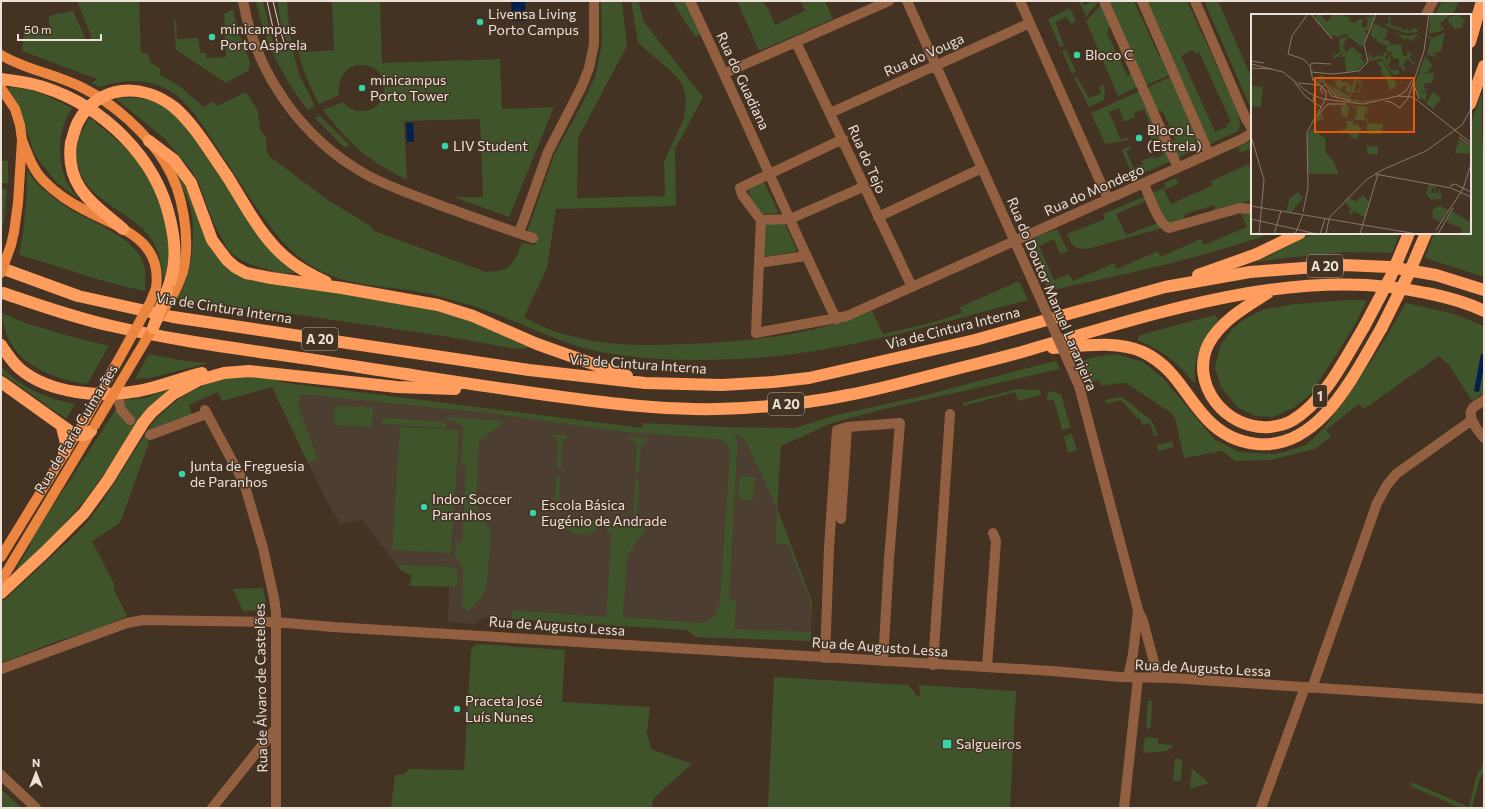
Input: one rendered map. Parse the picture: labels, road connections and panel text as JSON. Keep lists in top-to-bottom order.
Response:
{
  "streets": {
    "highway": ["A 20", "Via de Cintura Interna", "1"],
    "main road": ["Rua de Faria Guimarães"],
    "street": [
      "Rua do Vouga",
      "Rua do Guadiana",
      "Rua do Tejo",
      "Rua do Mondego",
      "Rua do Doutor Manuel Laranjeira",
      "Rua de Augusto Lessa",
      "Rua de Álvaro de Castelões"
    ]
  },
  "crossings": [
    ["Rua do Vouga", "Rua do Tejo"],
    ["Rua do Vouga", "Rua do Doutor Manuel Laranjeira"],
    ["Rua do Guadiana", "Rua do Mondego"],
    ["Rua do Tejo", "Rua do Mondego"],
    ["Rua do Mondego", "Rua do Doutor Manuel Laranjeira"],
    ["A 20", "1"],
    ["Rua do Doutor Manuel Laranjeira", "Rua de Augusto Lessa"],
    ["Rua de Augusto Lessa", "Rua de Álvaro de Castelões"]
  ],
  "places": {
    "other": [
      "Livensa Living Porto Campus",
      "minicampus Porto Asprela",
      "Bloco C",
      "minicampus Porto Tower",
      "Bloco L (Estrela)",
      "LIV Student",
      "Junta de Freguesia de Paranhos",
      "Indor Soccer Paranhos",
      "Escola Básica Eugénio de Andrade",
      "Praceta José Luís Nunes"
    ],
    "transit": ["Salgueiros"]
  },
  "scale_bar": "50 m",
  "north": "top"
}
